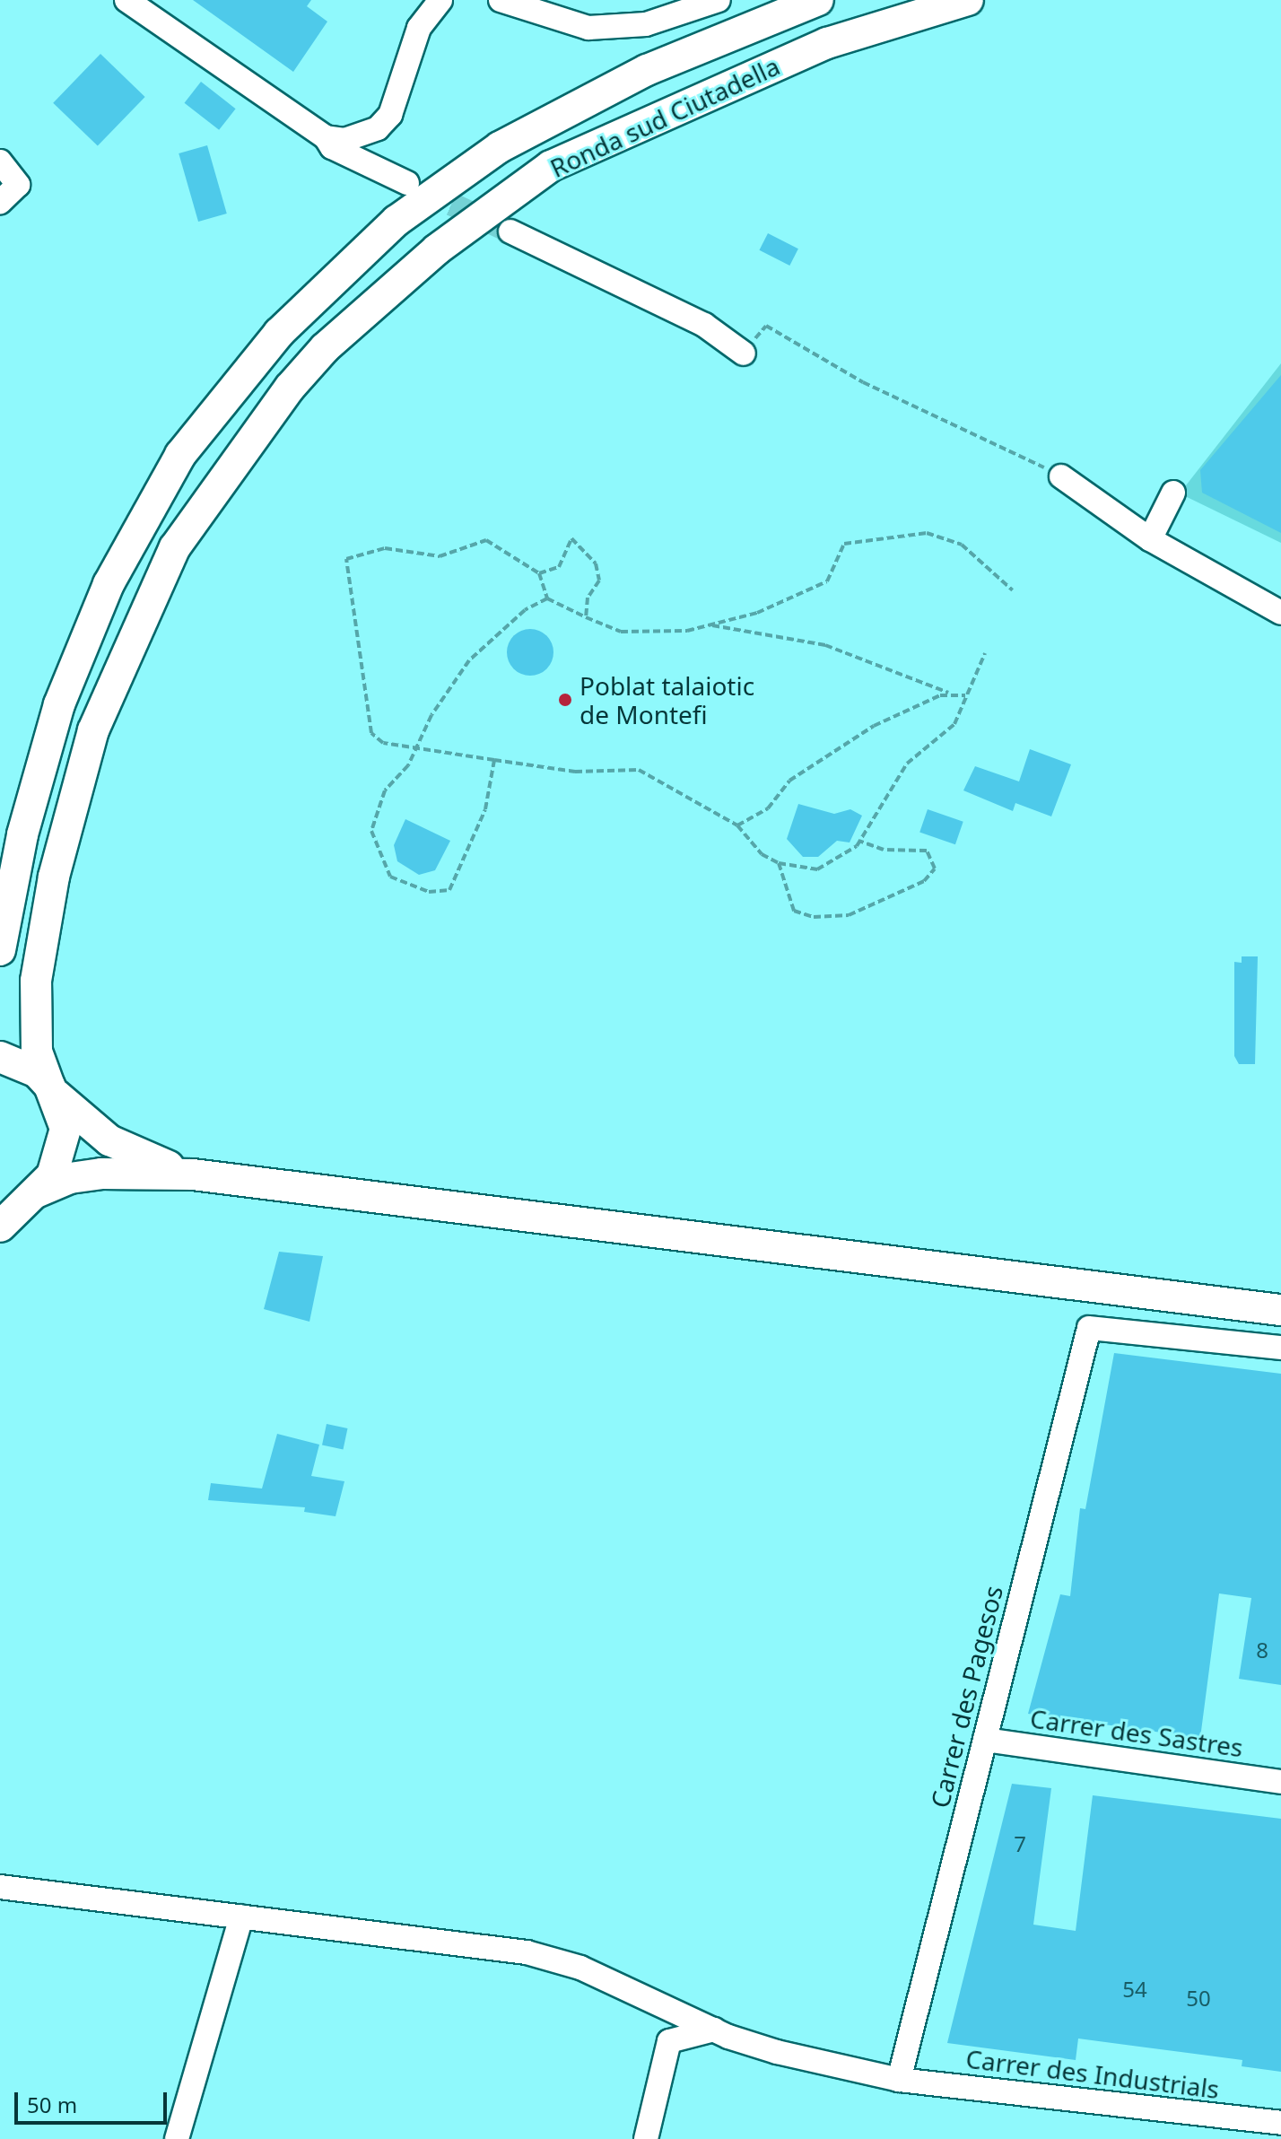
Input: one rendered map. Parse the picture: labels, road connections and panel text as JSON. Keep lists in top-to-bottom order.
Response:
{
  "streets": {
    "main road": ["Ronda sud Ciutadella"],
    "street": ["Carrer des Pagesos", "Carrer des Sastres", "Carrer des Industrials"]
  },
  "crossings": [
    ["Carrer des Pagesos", "Carrer des Sastres"],
    ["Carrer des Pagesos", "Carrer des Industrials"]
  ],
  "places": ["Poblat talaiotic de Montefi"],
  "house_numbers": [
    "8",
    "7",
    "54",
    "50"
  ],
  "scale_bar": "50 m"
}
